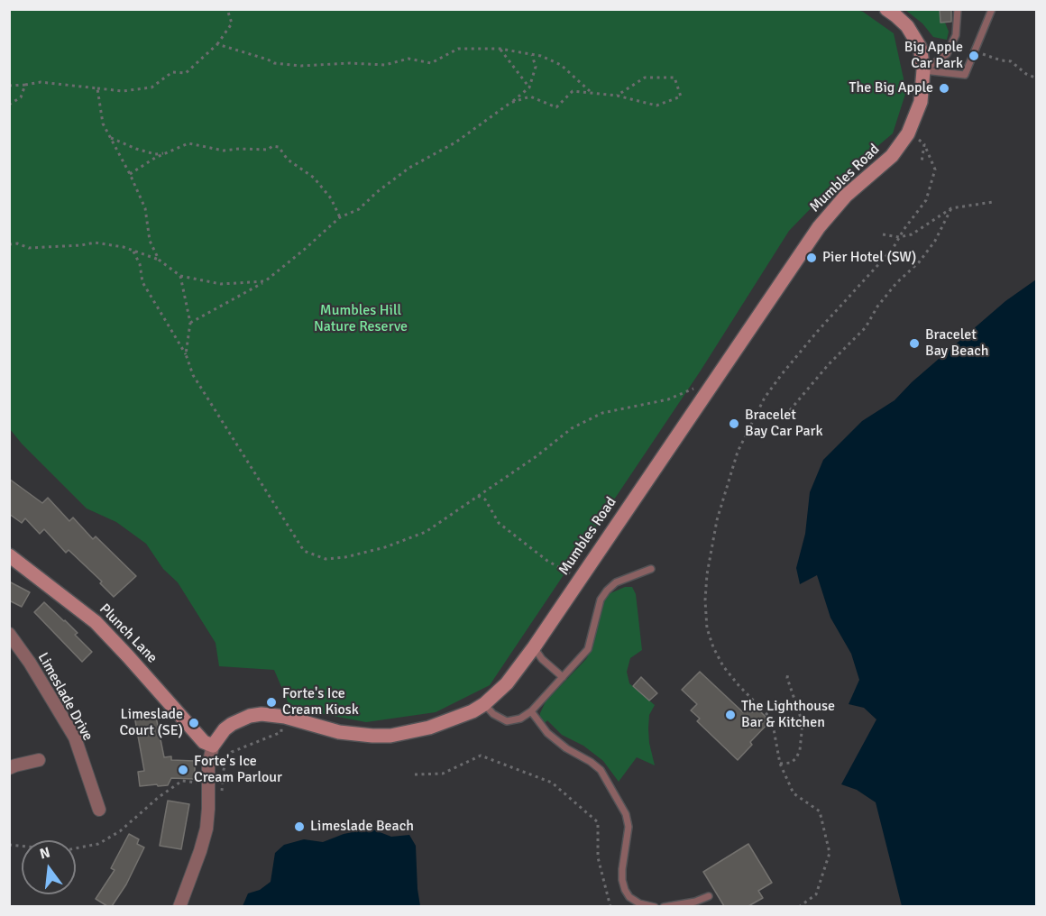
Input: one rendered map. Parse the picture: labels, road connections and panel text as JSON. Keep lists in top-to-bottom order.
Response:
{
  "streets": {
    "street": ["Mumbles Road", "Plunch Lane", "Limeslade Drive"]
  },
  "crossings": [
    ["Mumbles Road", "Plunch Lane"]
  ],
  "parks": ["Mumbles Hill Nature Reserve"],
  "places": [
    "Big Apple Car Park",
    "The Big Apple",
    "Pier Hotel (SW)",
    "Bracelet Bay Beach",
    "Bracelet Bay Car Park",
    "Forte's Ice Cream Kiosk",
    "The Lighthouse Bar & Kitchen",
    "Limeslade Court (SE)",
    "Forte's Ice Cream Parlour",
    "Limeslade Beach"
  ],
  "north": "top"
}
